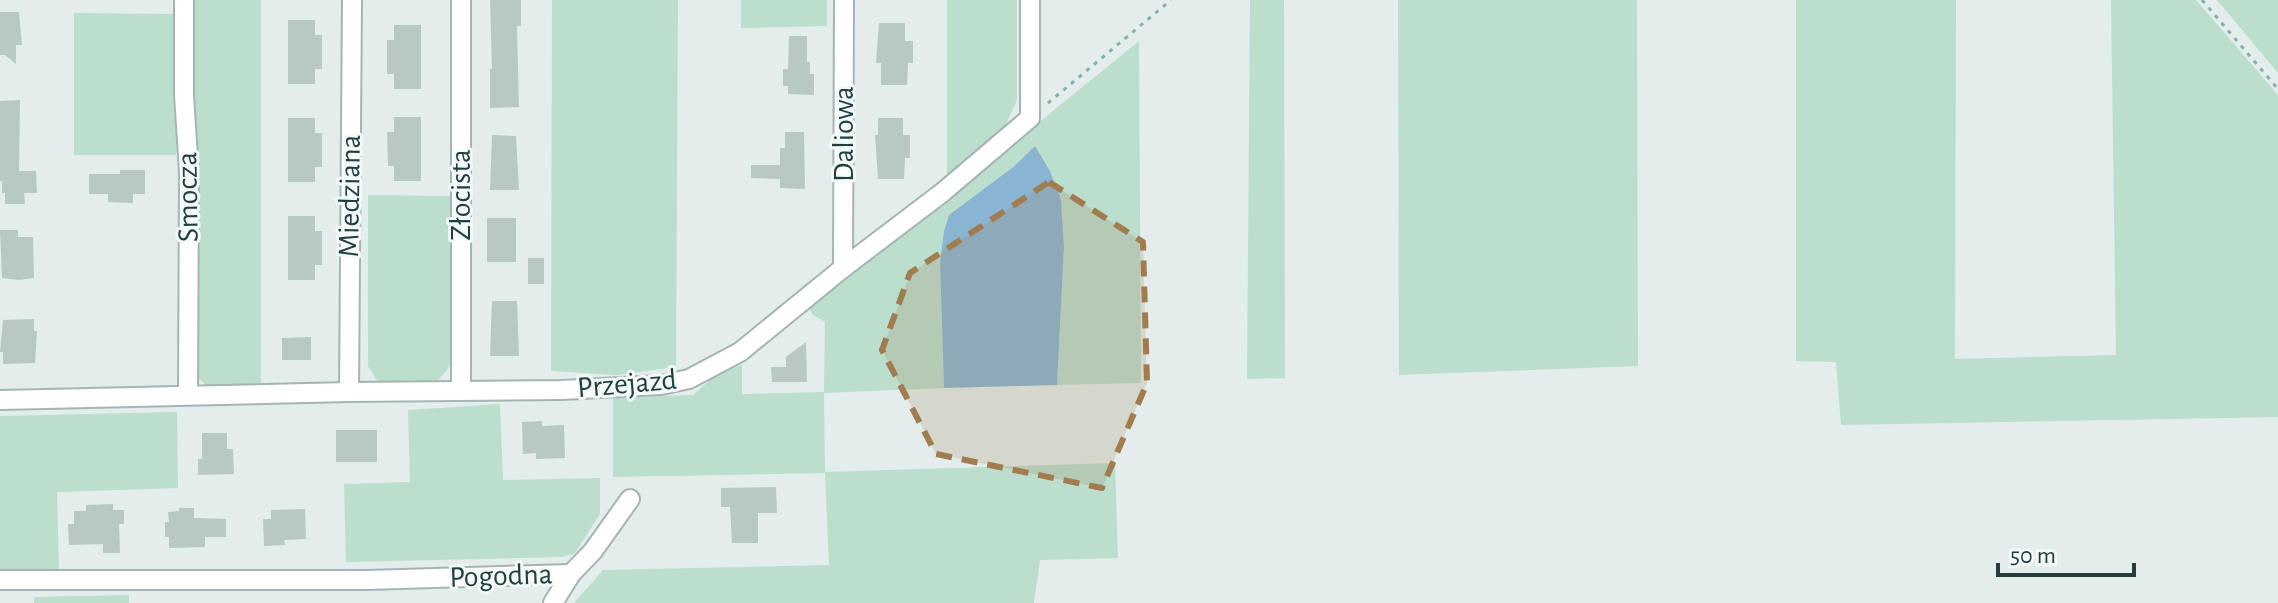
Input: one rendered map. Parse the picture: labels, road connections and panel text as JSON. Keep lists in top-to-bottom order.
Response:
{
  "streets": {
    "street": [
      "Daliowa",
      "Złocista",
      "Miedziana",
      "Smocza",
      "Przejazd",
      "Pogodna"
    ]
  },
  "crossings": [
    ["Daliowa", "Przejazd"],
    ["Złocista", "Przejazd"],
    ["Miedziana", "Przejazd"],
    ["Smocza", "Przejazd"]
  ],
  "scale_bar": "50 m"
}
